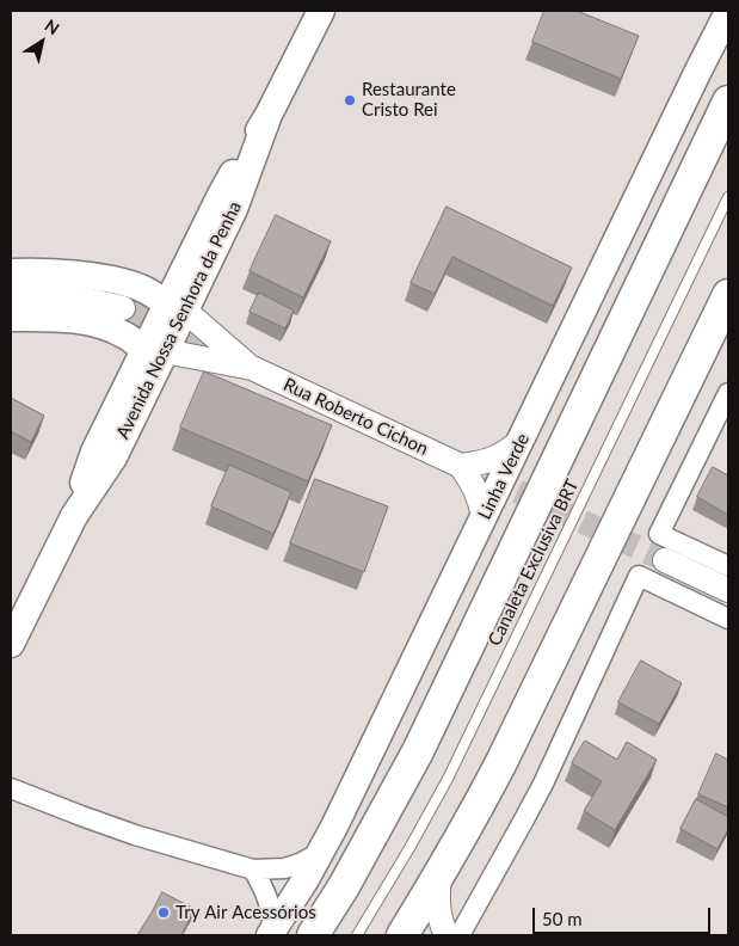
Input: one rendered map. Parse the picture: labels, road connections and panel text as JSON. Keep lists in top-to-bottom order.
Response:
{
  "streets": {
    "main road": ["Avenida Nossa Senhora da Penha", "Linha Verde"],
    "street": ["Rua Roberto Cichon"],
    "lane": ["Canaleta Exclusiva BRT"]
  },
  "crossings": [
    ["Avenida Nossa Senhora da Penha", "Rua Roberto Cichon"]
  ],
  "places": ["Restaurante Cristo Rei", "Try Air Acessórios"],
  "scale_bar": "50 m",
  "north": "top right"
}
